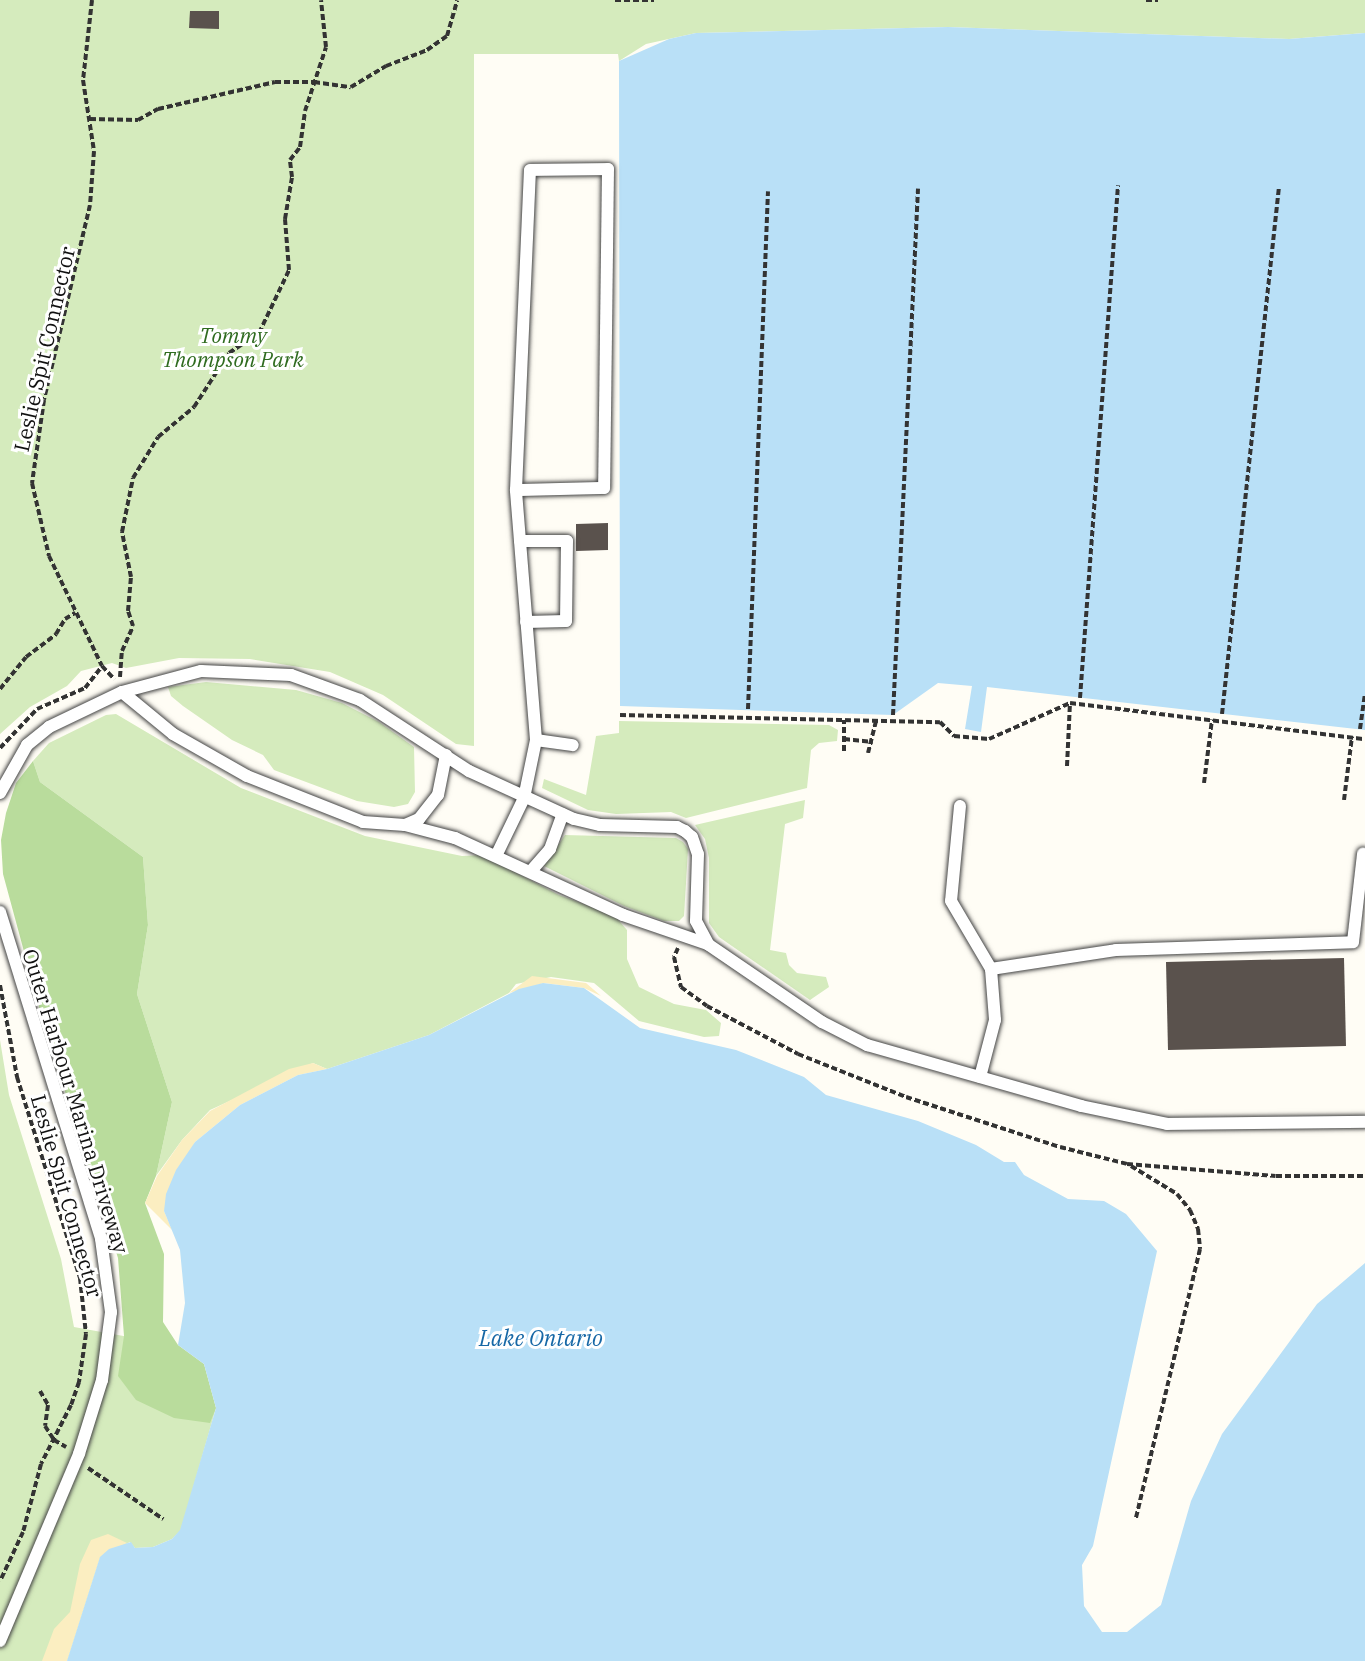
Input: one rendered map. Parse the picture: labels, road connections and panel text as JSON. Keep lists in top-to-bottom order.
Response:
{
  "streets": {
    "lane": ["Outer Harbour Marina Driveway"],
    "path": ["Leslie Spit Connector"]
  },
  "water": ["Lake Ontario"],
  "parks": ["Tommy Thompson Park"]
}
